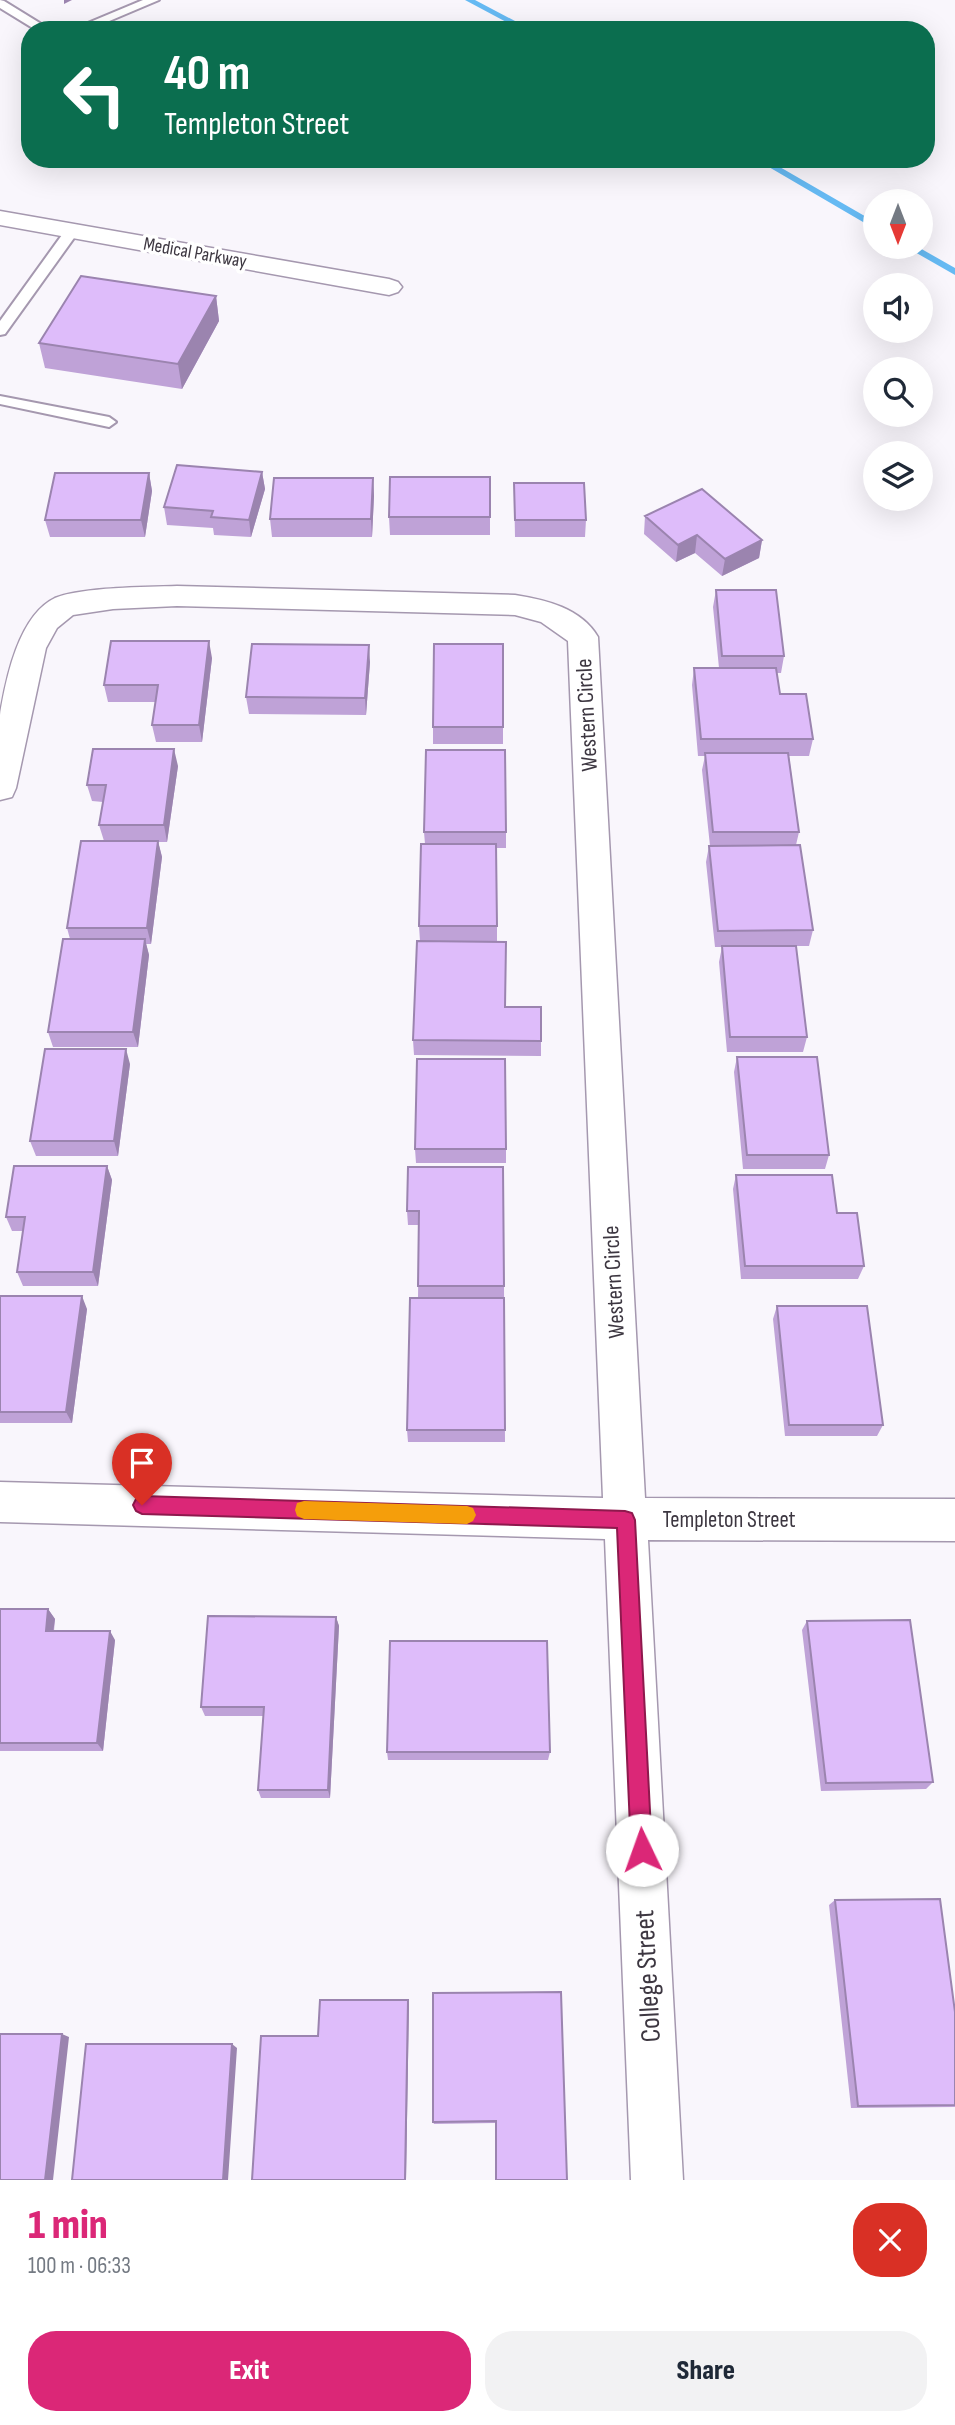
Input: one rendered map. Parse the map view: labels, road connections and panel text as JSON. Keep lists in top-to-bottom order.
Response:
{
  "streets": {
    "street": [
      "Medical Parkway",
      "Western Circle",
      "Templeton Street",
      "College Street"
    ]
  },
  "crossings": [
    ["Western Circle", "Templeton Street"],
    ["Western Circle", "College Street"],
    ["Templeton Street", "College Street"]
  ],
  "north": "bottom",
  "page": {
    "turn": ["40 m", "Templeton Street"],
    "heading": ["1 min", "100 m · 06:33"],
    "buttons": ["Exit", "Share"]
  }
}
